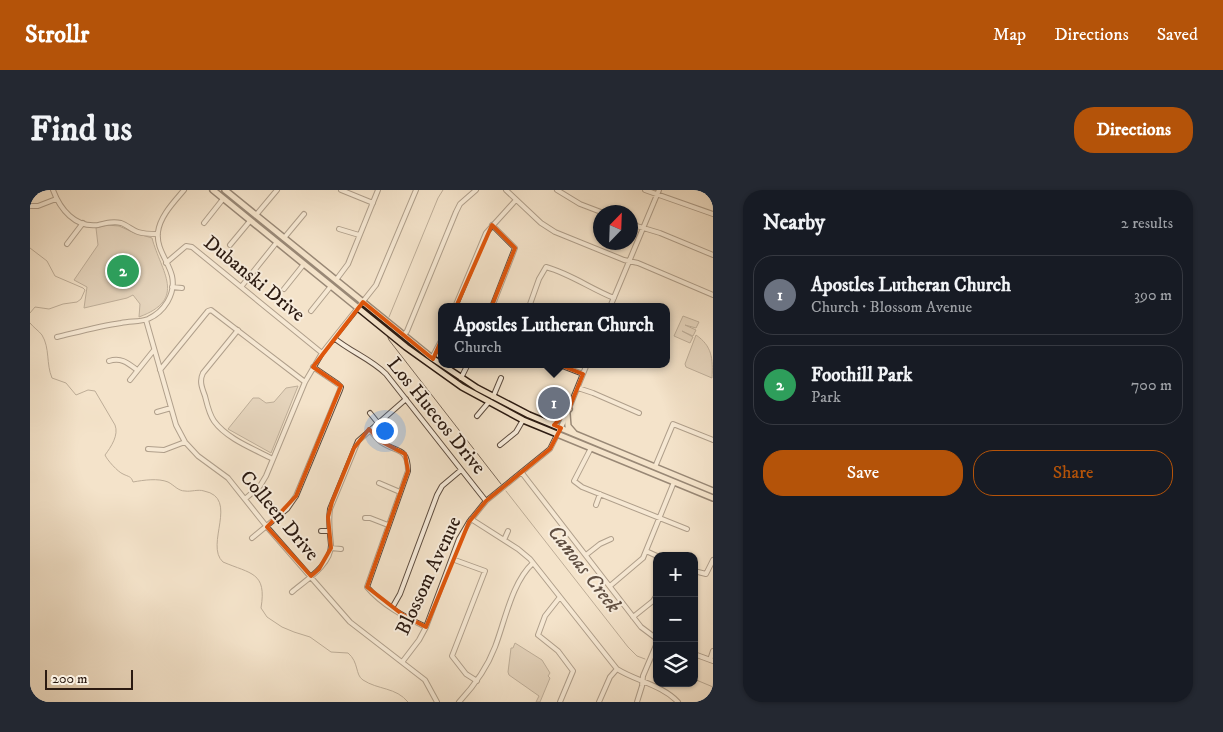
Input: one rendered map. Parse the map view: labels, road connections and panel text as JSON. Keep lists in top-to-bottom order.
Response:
{
  "streets": {
    "street": [
      "Dubanski Drive",
      "Los Huecos Drive",
      "Colleen Drive",
      "Blossom Avenue"
    ]
  },
  "crossings": [
    ["Los Huecos Drive", "Blossom Avenue"],
    ["Colleen Drive", "Blossom Avenue"]
  ],
  "water": ["Canoas Creek"],
  "scale_bar": "200 m",
  "north": "top right",
  "page": {
    "header": "Strollr",
    "nav": ["Map", "Directions", "Saved"],
    "buttons": [
      "Directions",
      ["Save", "Share"]
    ],
    "title": "Find us",
    "heading": ["Nearby", "2 results"],
    "pins": ["2", "1"],
    "list": [
      {
        "mark": "1",
        "name": "Apostles Lutheran Church",
        "note": "Church · Blossom Avenue",
        "value": "390 m"
      },
      {
        "mark": "2",
        "name": "Foothill Park",
        "note": "Park",
        "value": "700 m"
      }
    ],
    "popup": ["Apostles Lutheran Church", "Church"],
    "map_buttons": ["+", "−"],
    "scale": "200 m"
  }
}
